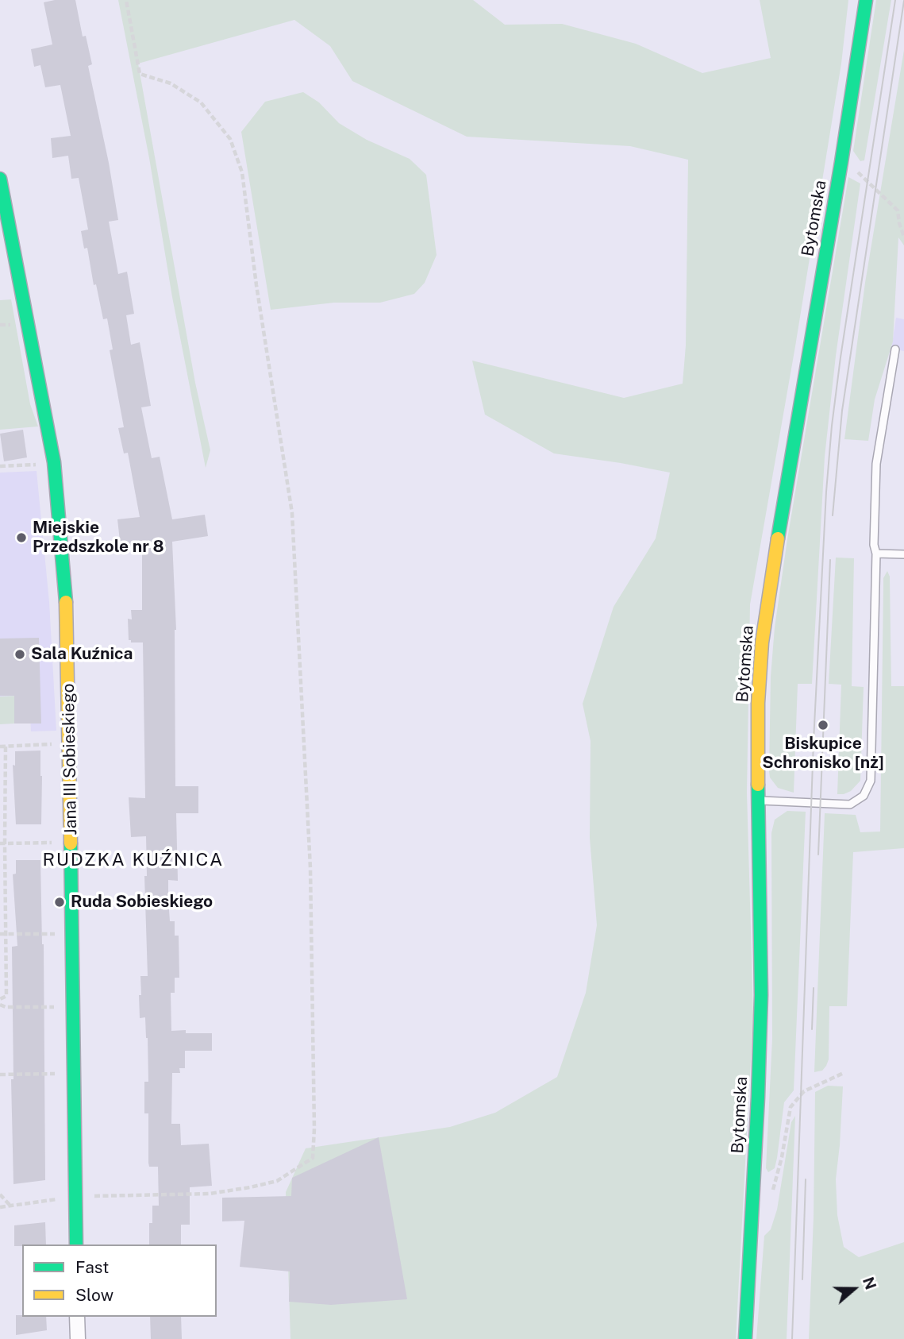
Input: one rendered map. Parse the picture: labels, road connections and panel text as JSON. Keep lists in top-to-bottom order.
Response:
{
  "streets": {
    "street": ["Bytomska", "Jana III Sobieskiego"]
  },
  "districts": ["RUDZKA KUŹNICA"],
  "places": [
    "Miejskie Przedszkole nr 8",
    "Sala Kuźnica",
    "Biskupice Schronisko [nż]",
    "Ruda Sobieskiego"
  ],
  "legend": ["Fast", "Slow"],
  "north": "right"
}
